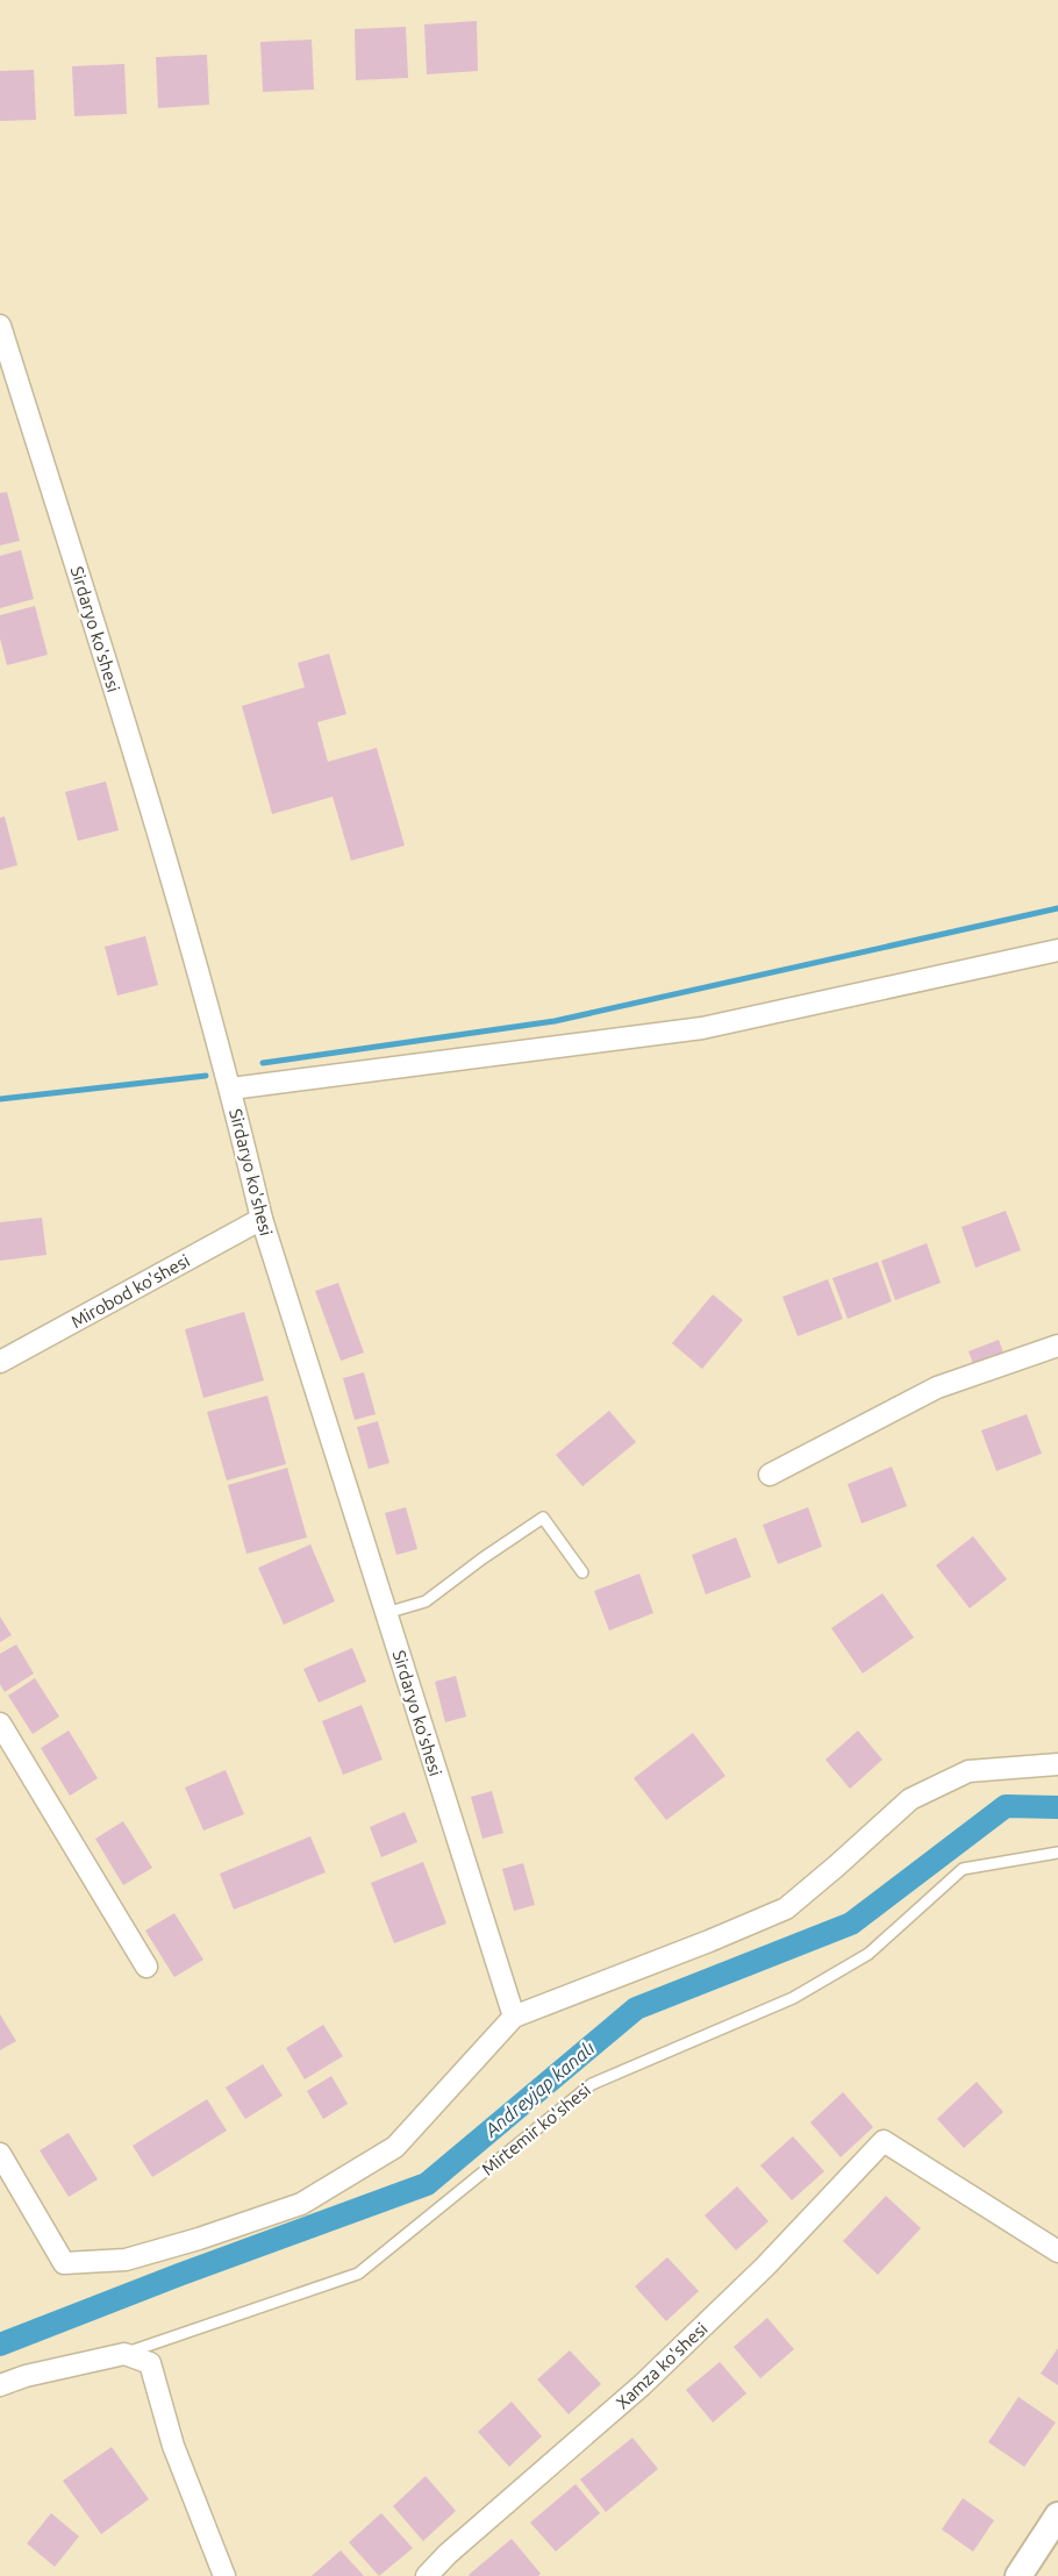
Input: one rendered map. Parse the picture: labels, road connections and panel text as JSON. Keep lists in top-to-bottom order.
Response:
{
  "streets": {
    "street": [
      "Sirdaryo ko'shesi",
      "Mirobod ko'shesi",
      "Mirtemir ko'shesi",
      "Xamza ko'shesi"
    ]
  },
  "crossings": [
    ["Sirdaryo ko'shesi", "Mirobod ko'shesi"]
  ],
  "water": ["Andreyjap kanalı"]
}
